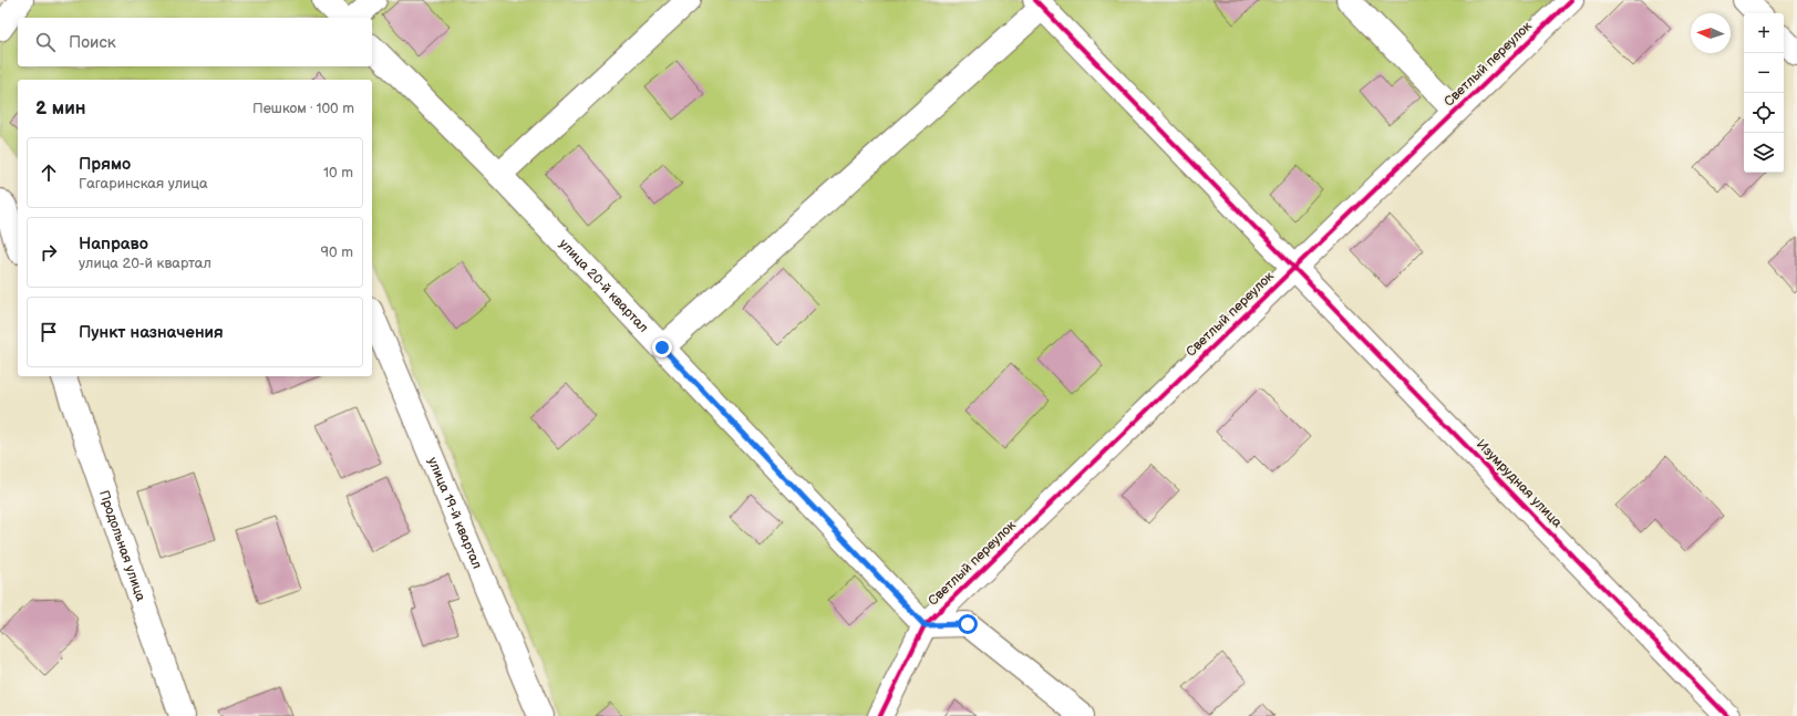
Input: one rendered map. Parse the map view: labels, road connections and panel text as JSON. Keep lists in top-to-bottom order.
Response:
{
  "streets": {
    "street": [
      "Светлый переулок",
      "улица 20-й квартал",
      "Изумрудная улица",
      "улица 19-й квартал",
      "Продольная улица"
    ]
  },
  "crossings": [
    ["Светлый переулок", "улица 20-й квартал"],
    ["Светлый переулок", "Изумрудная улица"]
  ],
  "north": "left",
  "page": {
    "map_buttons": ["+", "−"],
    "search": "Поиск",
    "heading": ["2 мин", "Пешком · 100 m"],
    "list": [
      ["Прямо", "Гагаринская улица", "10 m"],
      ["Направо", "улица 20-й квартал", "90 m"],
      "Пункт назначения"
    ]
  }
}
